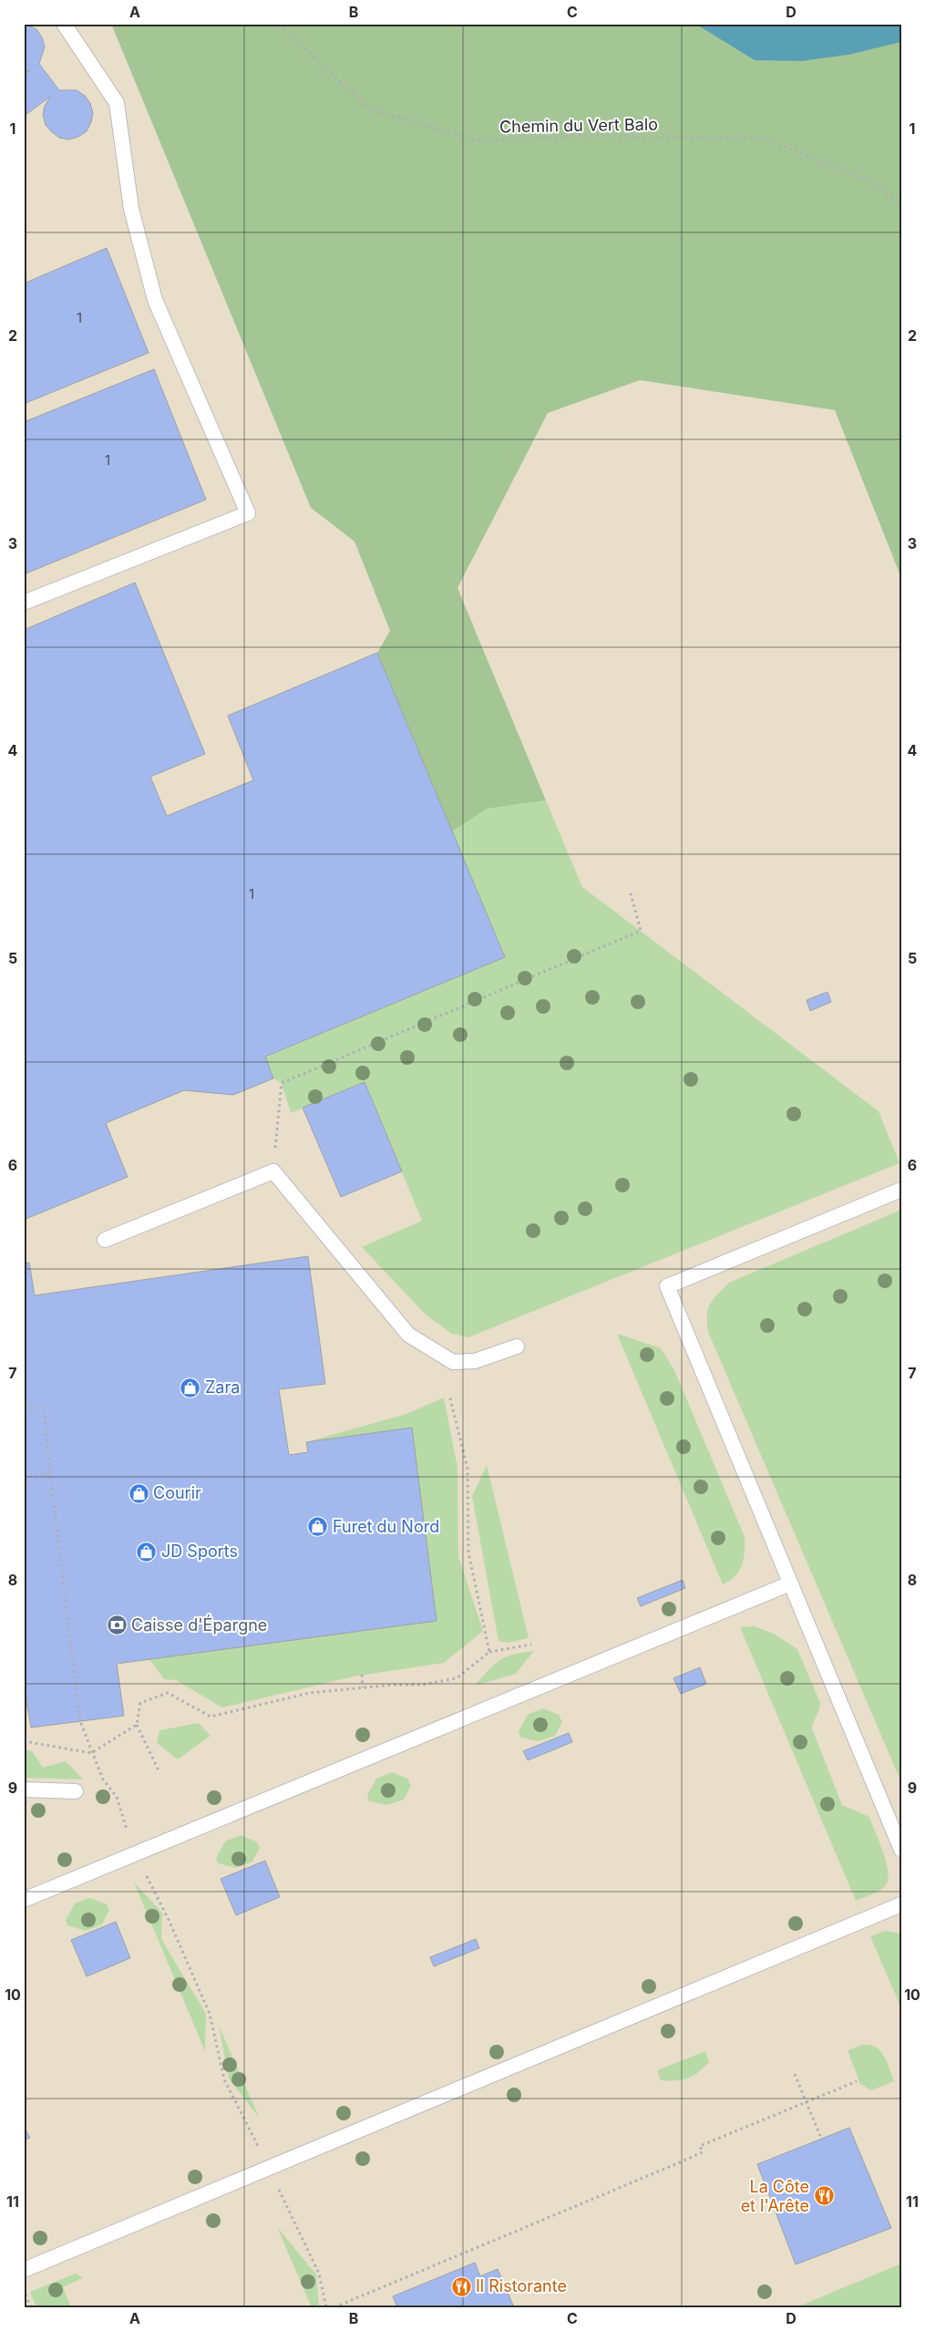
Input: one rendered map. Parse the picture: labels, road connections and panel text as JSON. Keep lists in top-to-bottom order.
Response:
{
  "streets": {
    "path": ["Chemin du Vert Balo"]
  },
  "places": {
    "shop": [
      "Zara",
      "Courir",
      "Furet du Nord",
      "JD Sports"
    ],
    "bank": ["Caisse d'Épargne"],
    "restaurant": ["La Côte et l'Arête", "Il Ristorante"]
  },
  "house_numbers": ["1", "1", "1"],
  "grid": {
    "columns": [
      "A",
      "B",
      "C",
      "D"
    ],
    "rows": [
      "1",
      "2",
      "3",
      "4",
      "5",
      "6",
      "7",
      "8",
      "9",
      "10",
      "11"
    ]
  }
}
